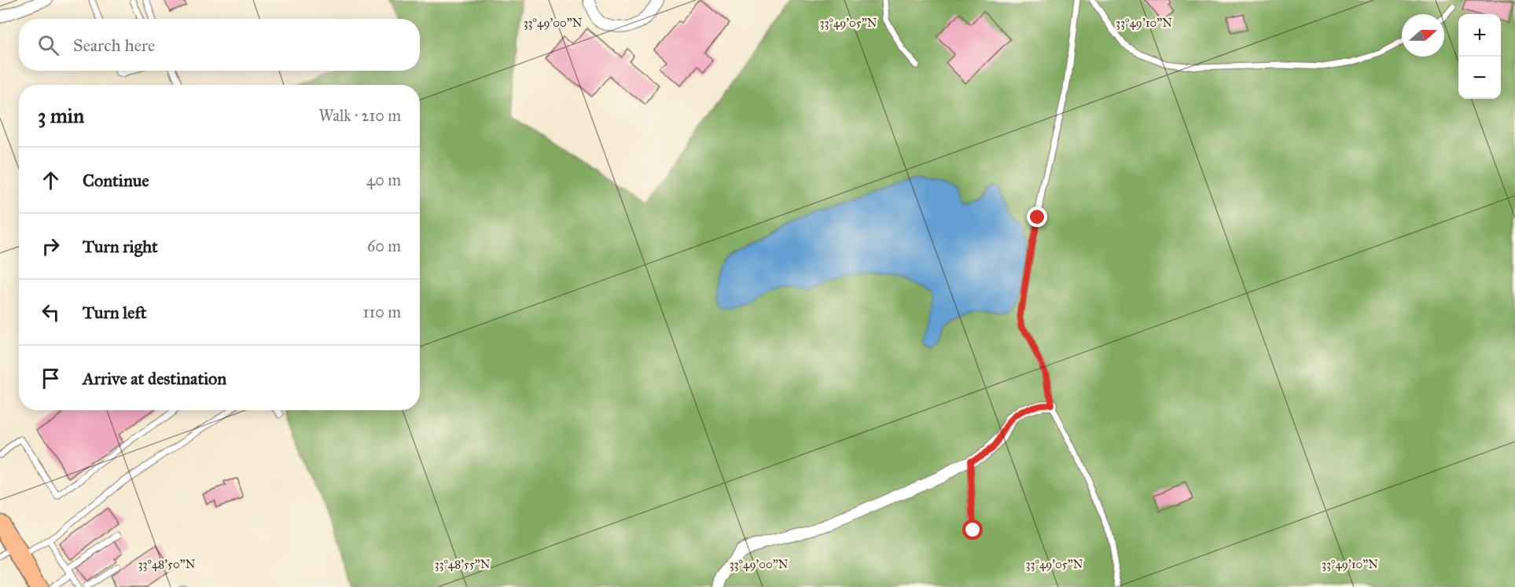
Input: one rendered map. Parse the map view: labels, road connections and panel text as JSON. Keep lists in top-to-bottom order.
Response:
{
  "north": "right",
  "page": {
    "map_buttons": ["+", "−"],
    "search": "Search here",
    "heading": ["3 min", "Walk · 210 m"],
    "list": [
      ["Continue", "40 m"],
      ["Turn right", "60 m"],
      ["Turn left", "110 m"],
      "Arrive at destination"
    ]
  },
  "coordinates": [
    "33°49'10\"N",
    "33°49'00\"N",
    "33°49'05\"N",
    "33°48'50\"N",
    "33°48'55\"N"
  ]
}
